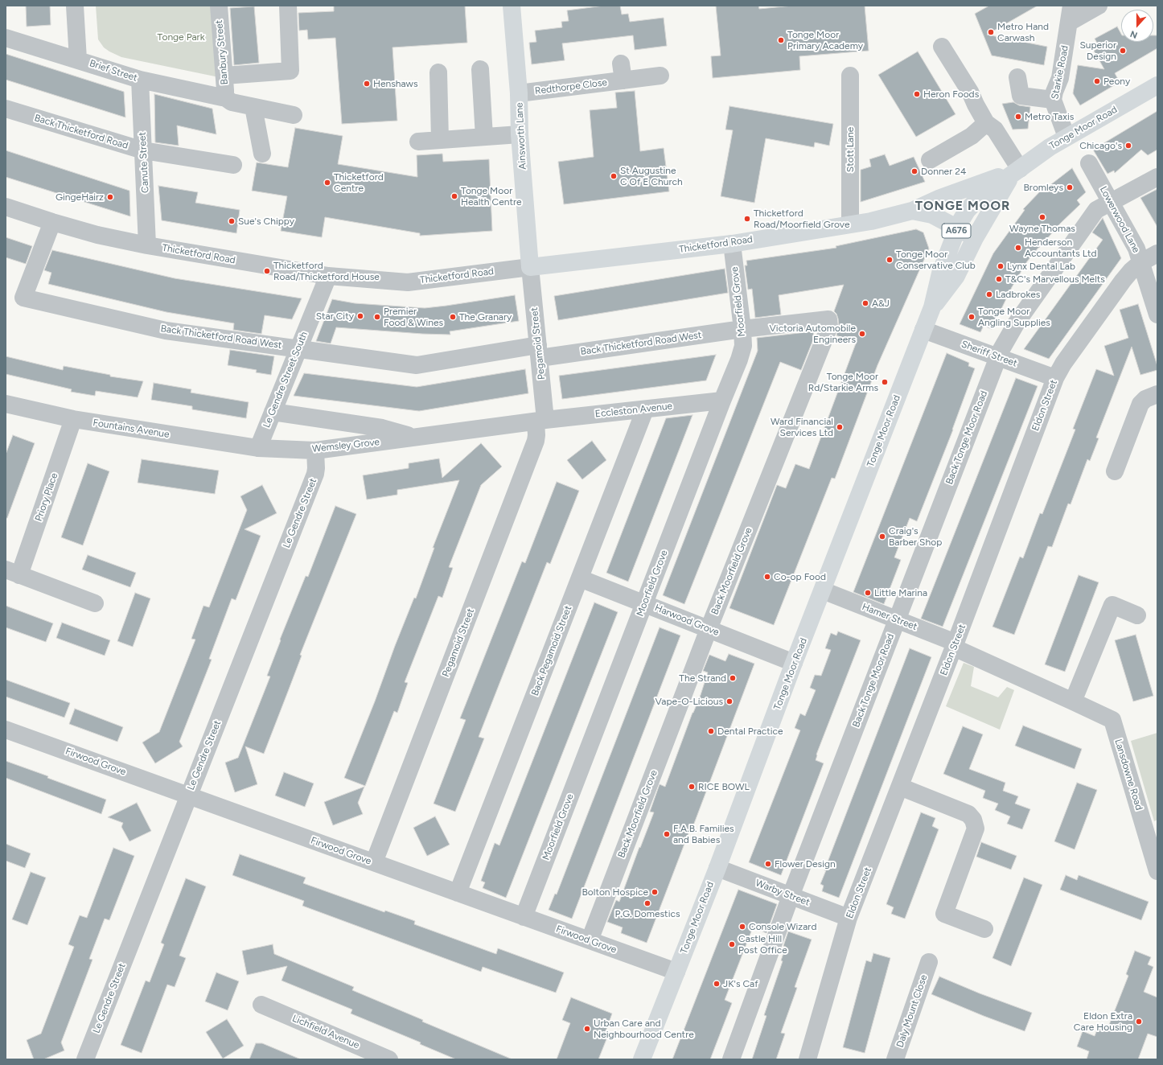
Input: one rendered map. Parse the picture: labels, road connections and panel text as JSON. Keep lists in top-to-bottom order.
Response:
{
  "streets": {
    "main road": [
      "Tonge Moor Road",
      "Ainsworth Lane",
      "A676",
      "Thicketford Road"
    ],
    "street": [
      "Banbury Street",
      "Brief Street",
      "Starkie Road",
      "Redthorpe Close",
      "Back Thicketford Road",
      "Stott Lane",
      "Canute Street",
      "Lowerwood Lane",
      "Moorfield Grove",
      "Back Thicketford Road West",
      "Pegamoid Street",
      "Sheriff Street",
      "Le Gendre Street South",
      "Eldon Street",
      "Eccleston Avenue",
      "Fountains Avenue",
      "Back Tonge Moor Road",
      "Wemsley Grove",
      "Priory Place",
      "Le Gendre Street",
      "Back Moorfield Grove",
      "Hamer Street",
      "Harwood Grove",
      "Back Pegamoid Street",
      "Firwood Grove",
      "Lansdowne Road",
      "Warby Street",
      "Daly Mount Close",
      "Lichfield Avenue"
    ]
  },
  "crossings": [
    ["Banbury Street", "Brief Street"],
    ["Brief Street", "Canute Street"],
    ["Starkie Road", "Tonge Moor Road"],
    ["Redthorpe Close", "Ainsworth Lane"],
    ["Tonge Moor Road", "Thicketford Road"],
    ["Tonge Moor Road", "Sheriff Street"],
    ["Tonge Moor Road", "Hamer Street"],
    ["Tonge Moor Road", "Harwood Grove"],
    ["Tonge Moor Road", "Firwood Grove"],
    ["Tonge Moor Road", "Warby Street"],
    ["Back Thicketford Road", "Canute Street"],
    ["Ainsworth Lane", "Thicketford Road"],
    ["Ainsworth Lane", "Pegamoid Street"],
    ["Stott Lane", "Thicketford Road"],
    ["Canute Street", "Thicketford Road"],
    ["Lowerwood Lane", "Eldon Street"],
    ["Lowerwood Lane", "Back Tonge Moor Road"],
    ["Thicketford Road", "Moorfield Grove"],
    ["Thicketford Road", "Back Thicketford Road West"],
    ["Thicketford Road", "Pegamoid Street"],
    ["Thicketford Road", "Le Gendre Street South"],
    ["Moorfield Grove", "Back Thicketford Road West"],
    ["Moorfield Grove", "Eccleston Avenue"],
    ["Moorfield Grove", "Back Moorfield Grove"],
    ["Moorfield Grove", "Harwood Grove"],
    ["Moorfield Grove", "Firwood Grove"],
    ["Back Thicketford Road West", "Pegamoid Street"],
    ["Back Thicketford Road West", "Le Gendre Street South"],
    ["Back Thicketford Road West", "Back Moorfield Grove"],
    ["Pegamoid Street", "Eccleston Avenue"],
    ["Pegamoid Street", "Wemsley Grove"],
    ["Pegamoid Street", "Firwood Grove"],
    ["Sheriff Street", "Eldon Street"],
    ["Sheriff Street", "Back Tonge Moor Road"],
    ["Le Gendre Street South", "Fountains Avenue"],
    ["Le Gendre Street South", "Wemsley Grove"],
    ["Eldon Street", "Hamer Street"],
    ["Eldon Street", "Lansdowne Road"],
    ["Eldon Street", "Warby Street"],
    ["Eccleston Avenue", "Wemsley Grove"],
    ["Eccleston Avenue", "Back Pegamoid Street"],
    ["Fountains Avenue", "Wemsley Grove"],
    ["Fountains Avenue", "Priory Place"],
    ["Back Tonge Moor Road", "Hamer Street"],
    ["Back Tonge Moor Road", "Warby Street"],
    ["Wemsley Grove", "Le Gendre Street"],
    ["Le Gendre Street", "Firwood Grove"],
    ["Back Moorfield Grove", "Harwood Grove"],
    ["Back Moorfield Grove", "Firwood Grove"],
    ["Hamer Street", "Lansdowne Road"],
    ["Harwood Grove", "Back Pegamoid Street"],
    ["Back Pegamoid Street", "Firwood Grove"]
  ],
  "districts": ["TONGE MOOR"],
  "parks": ["Tonge Park"],
  "places": [
    "Metro Hand Carwash",
    "Tonge Moor Primary Academy",
    "Superior Design",
    "Peony",
    "Henshaws",
    "Heron Foods",
    "Metro Taxis",
    "Chicago's",
    "Donner 24",
    "St Augustine C Of E Church",
    "Thicketford Centre",
    "Bromleys",
    "Tonge Moor Health Centre",
    "GingeHairz",
    "Wayne Thomas",
    "Thicketford Road/Moorfield Grove",
    "Sue's Chippy",
    "Henderson Accountants Ltd",
    "Tonge Moor Conservative Club",
    "Lynx Dental Lab",
    "Thicketford Road/Thicketford House",
    "T&C's Marvellous Melts",
    "Ladbrokes",
    "A&J",
    "Star City",
    "Premier Food & Wines",
    "The Granary",
    "Tonge Moor Angling Supplies",
    "Victoria Automobile Engineers",
    "Tonge Moor Rd/Starkie Arms",
    "Ward Financial Services Ltd",
    "Craig's Barber Shop",
    "Co-op Food",
    "Little Marina",
    "The Strand",
    "Vape-O-Licious",
    "Dental Practice",
    "RICE BOWL",
    "F.A.B. Families and Babies",
    "Flower Design",
    "Bolton Hospice",
    "P.G. Domestics",
    "Console Wizard",
    "Castle Hill Post Office",
    "JK's Caf",
    "Eldon Extra Care Housing",
    "Urban Care and Neighbourhood Centre"
  ],
  "north": "bottom"
}
